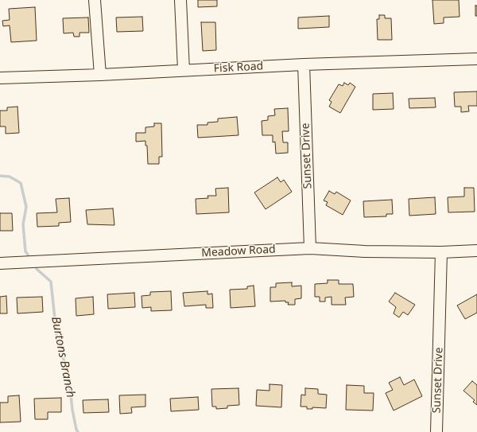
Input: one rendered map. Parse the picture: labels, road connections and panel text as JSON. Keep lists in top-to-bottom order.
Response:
{
  "streets": {
    "street": ["Fisk Road", "Sunset Drive", "Meadow Road"]
  },
  "crossings": [
    ["Fisk Road", "Sunset Drive"],
    ["Sunset Drive", "Meadow Road"]
  ],
  "water": ["Burtons Branch"]
}
